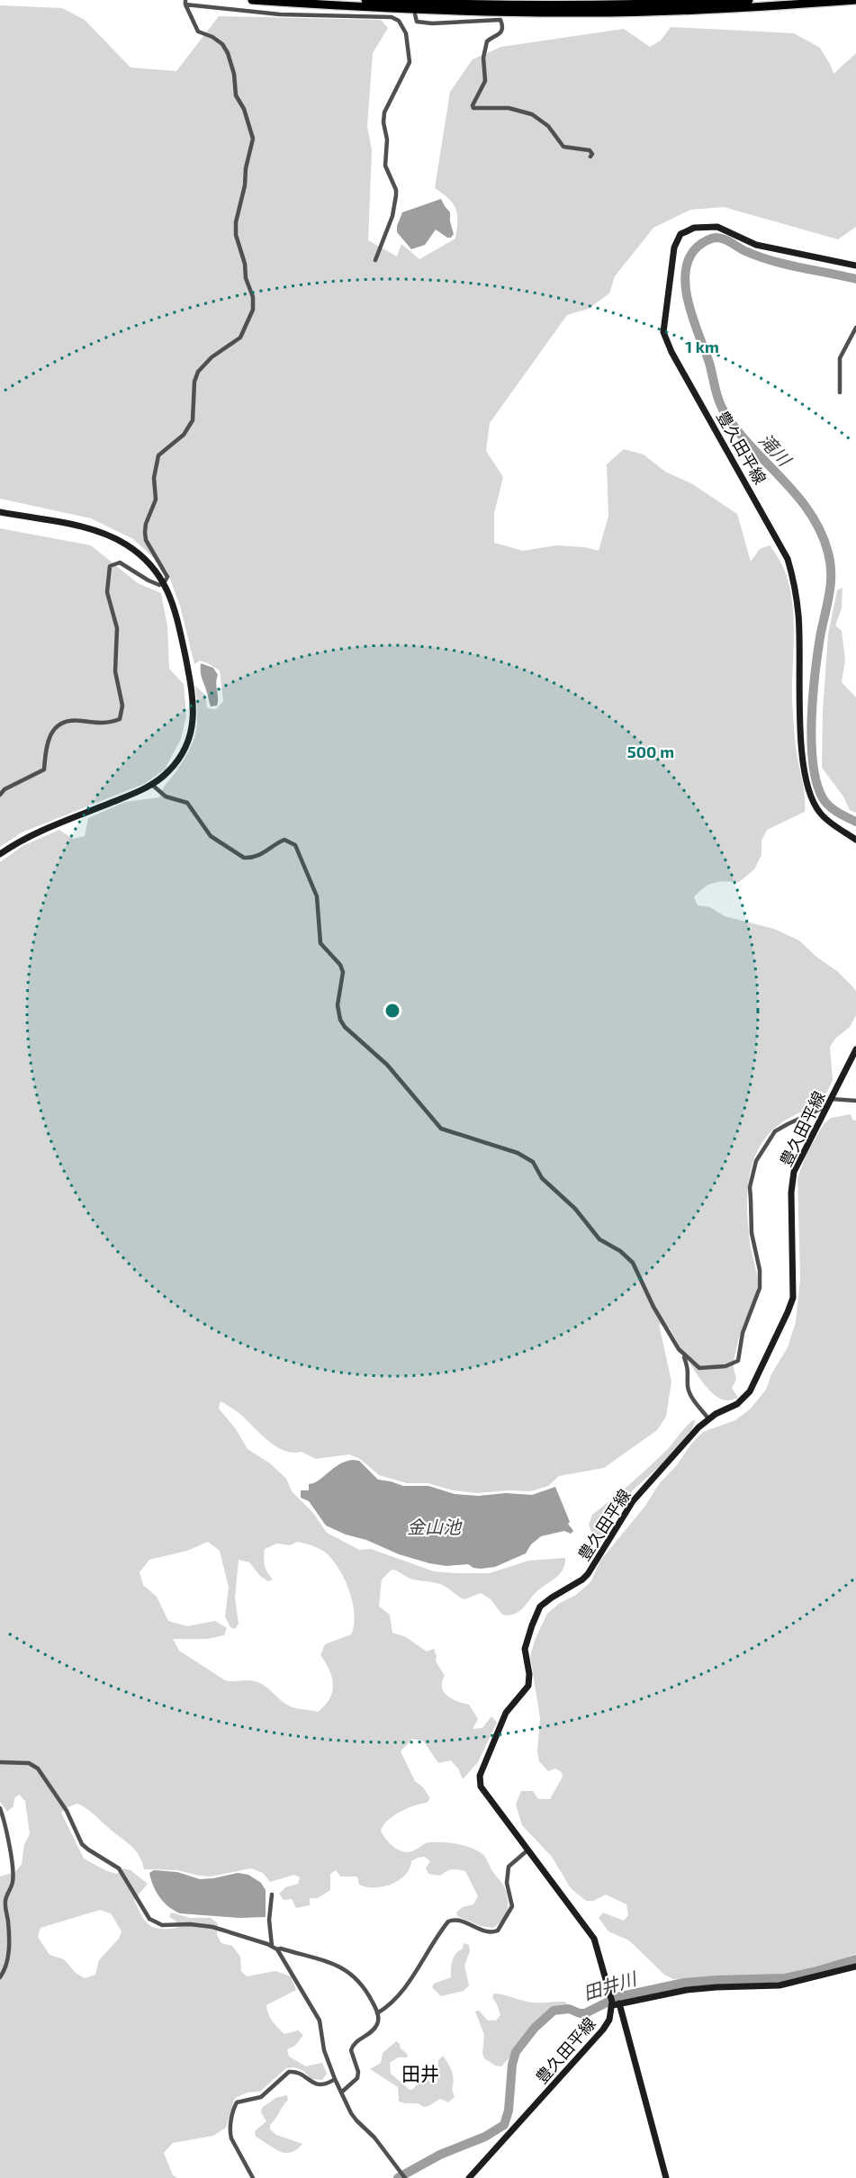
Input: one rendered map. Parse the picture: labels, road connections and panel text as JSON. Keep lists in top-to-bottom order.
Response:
{
  "streets": {
    "main road": ["豊久田平線"]
  },
  "districts": ["田井"],
  "water": ["滝川", "金山池", "田井川"],
  "rings": ["1 km", "500 m"]
}
